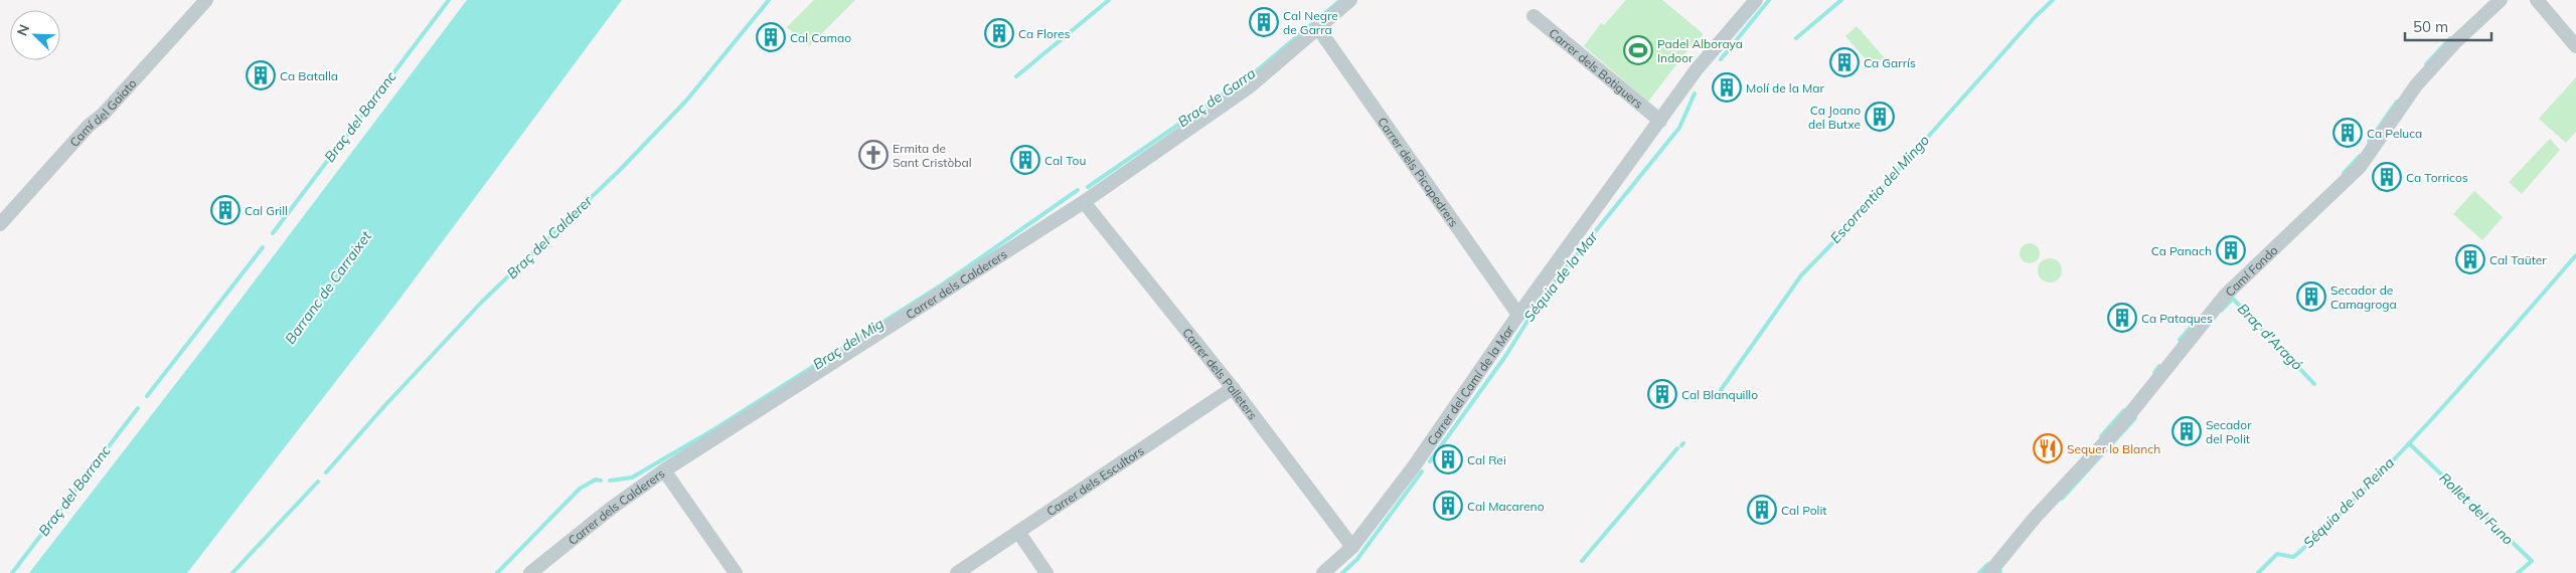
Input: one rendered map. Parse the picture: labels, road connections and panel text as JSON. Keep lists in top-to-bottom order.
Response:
{
  "streets": {
    "street": [
      "Carrer dels Botiguers",
      "Camí del Gaiato",
      "Carrer dels Picapedrers",
      "Camí Fondo",
      "Carrer dels Calderers",
      "Carrer dels Palleters",
      "Carrer del Camí de la Mar",
      "Carrer dels Escultors"
    ]
  },
  "crossings": [
    ["Carrer dels Botiguers", "Carrer del Camí de la Mar"],
    ["Carrer dels Picapedrers", "Carrer dels Calderers"],
    ["Carrer dels Picapedrers", "Carrer del Camí de la Mar"],
    ["Carrer dels Calderers", "Carrer dels Palleters"],
    ["Carrer dels Palleters", "Carrer del Camí de la Mar"],
    ["Carrer dels Palleters", "Carrer dels Escultors"]
  ],
  "water": [
    "Braç de Garra",
    "Braç del Barranc",
    "Escorrentia del Mingo",
    "Braç del Calderer",
    "Séquia de la Mar",
    "Barranc de Carraixet",
    "Braç d'Aragó",
    "Braç del Mig",
    "Séquia de la Reina",
    "Rollet del Funo"
  ],
  "places": {
    "building": [
      "Cal Negre de Garra",
      "Ca Flores",
      "Cal Camao",
      "Ca Garrís",
      "Ca Batalla",
      "Molí de la Mar",
      "Ca Joano del Butxe",
      "Ca Peluca",
      "Cal Tou",
      "Ca Torricos",
      "Cal Grill",
      "Ca Panach",
      "Cal Taüter",
      "Secador de Camagroga",
      "Ca Pataques",
      "Cal Blanquillo",
      "Secador del Polit",
      "Cal Rei",
      "Cal Macareno",
      "Cal Polit"
    ],
    "sports": ["Padel Alboraya Indoor"],
    "church": ["Ermita de Sant Cristòbal"],
    "restaurant": ["Sequer lo Blanch"]
  },
  "scale_bar": "50 m",
  "north": "top left"
}
